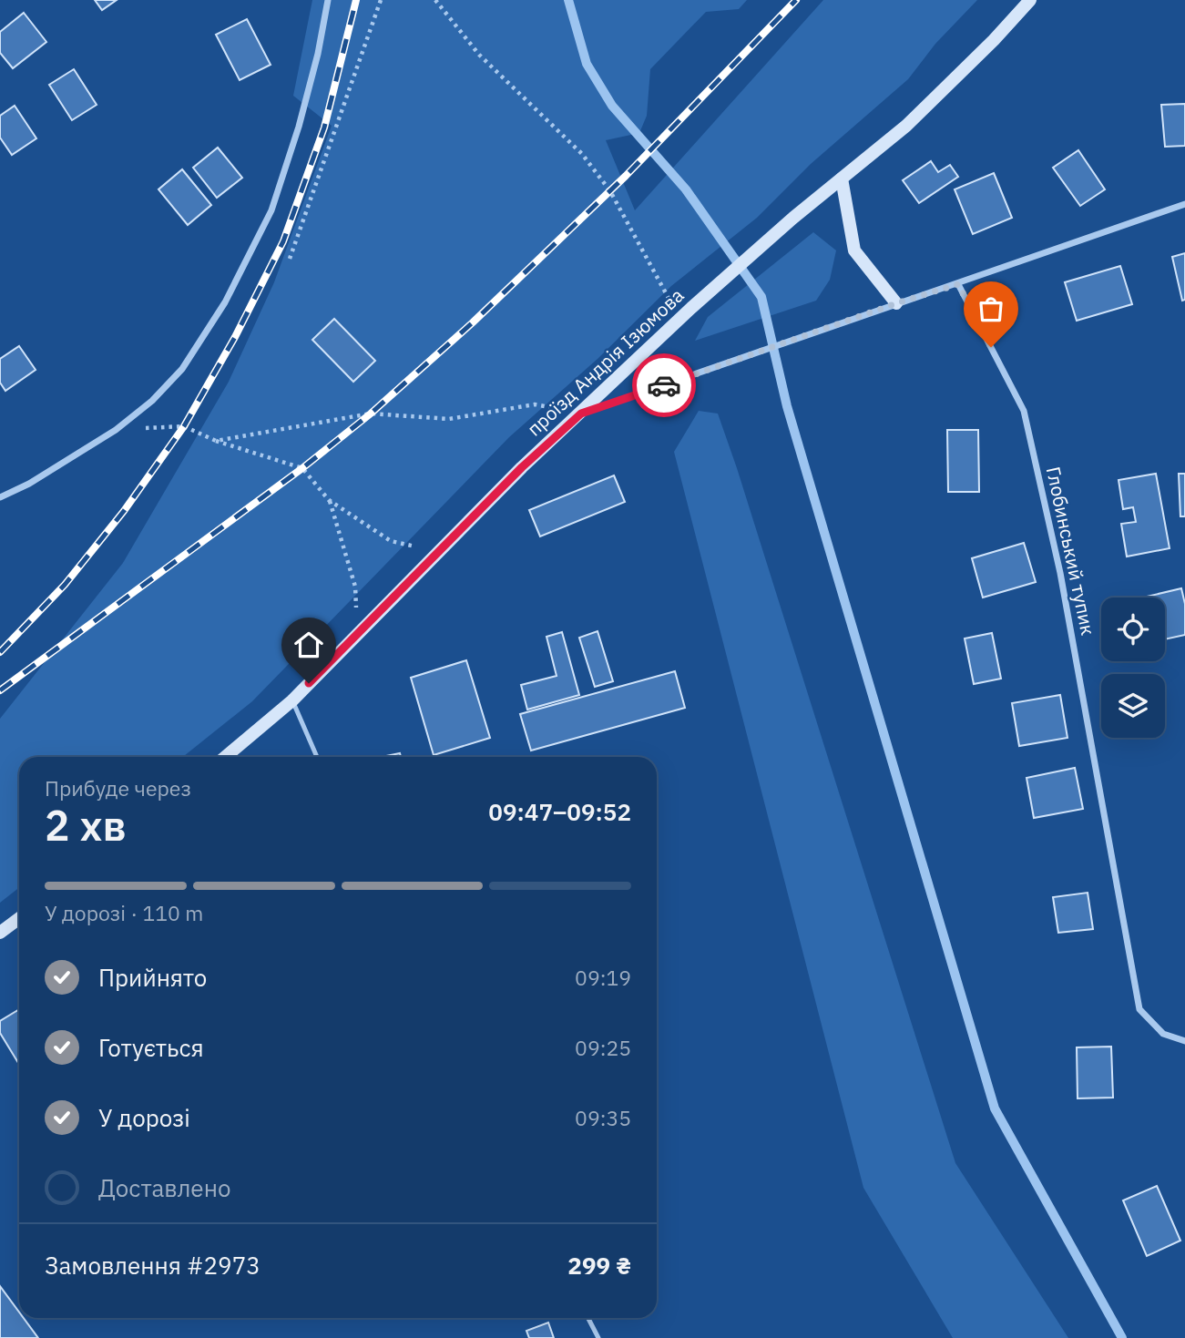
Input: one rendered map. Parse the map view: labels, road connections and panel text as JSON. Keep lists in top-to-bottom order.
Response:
{
  "streets": {
    "street": ["проїзд Андрія Ізюмова", "Глобинський тупик"]
  },
  "page": {
    "heading": ["2 хв", "Прибуде через", "09:47–09:52"],
    "panel": ["Замовлення #2973", "299 ₴"],
    "bar": "У дорозі · 110 m",
    "list": [
      ["Прийнято", "09:19"],
      ["Готується", "09:25"],
      ["У дорозі", "09:35"],
      "Доставлено"
    ]
  }
}
